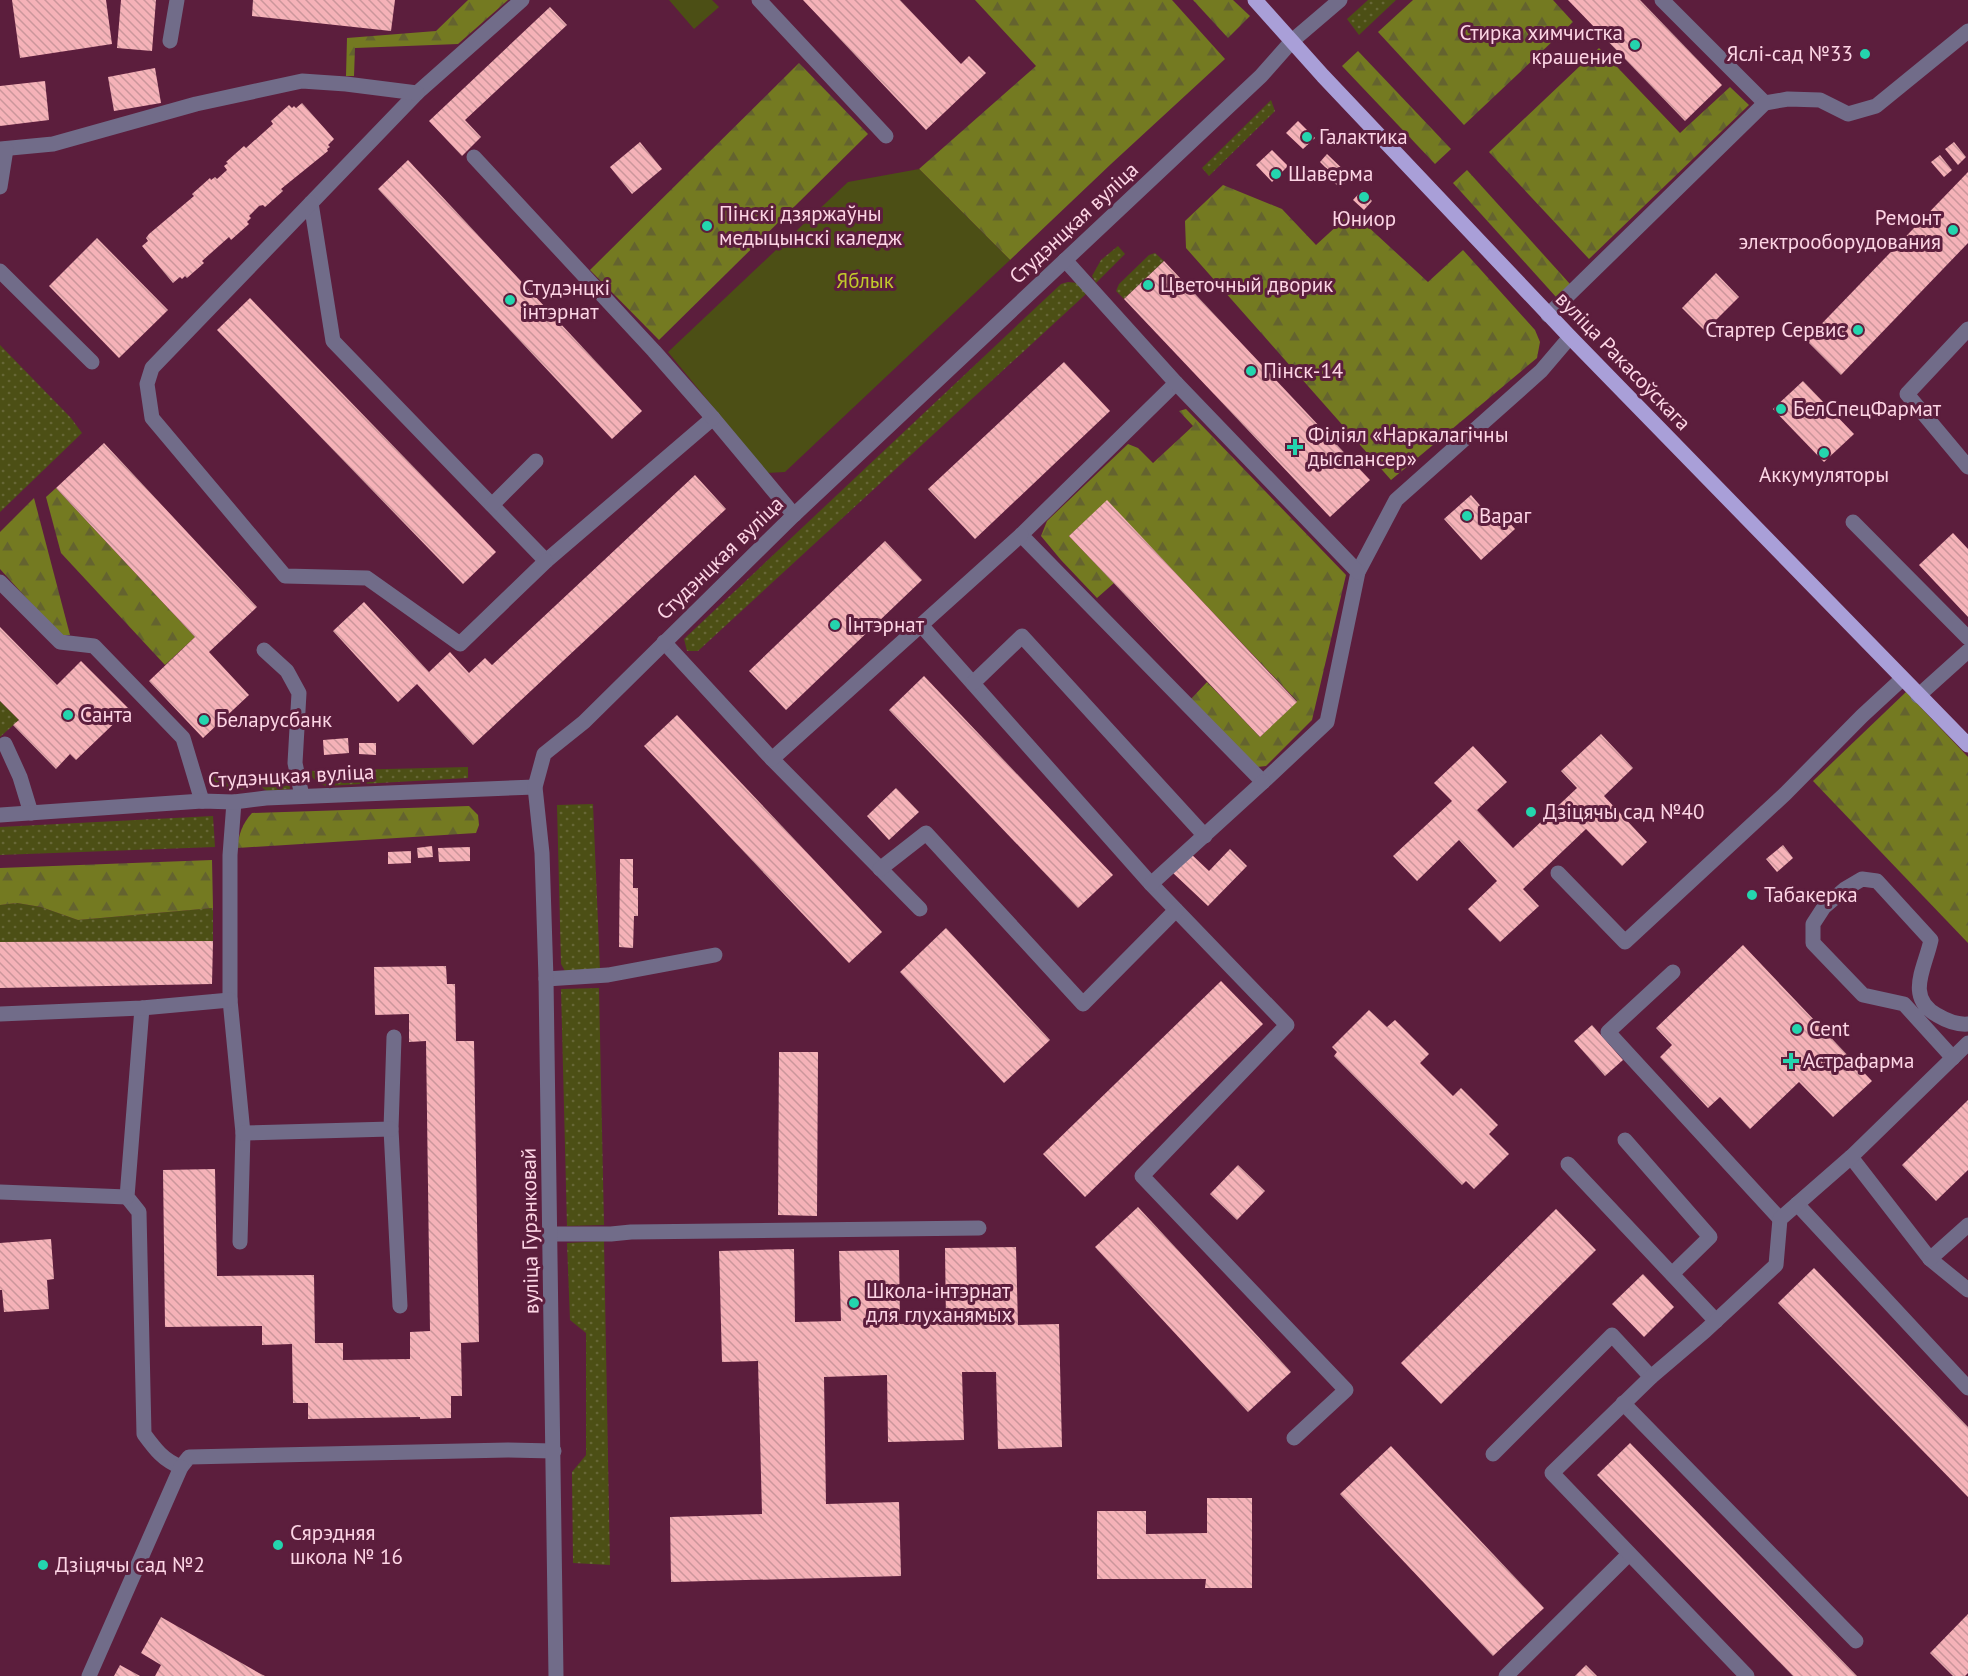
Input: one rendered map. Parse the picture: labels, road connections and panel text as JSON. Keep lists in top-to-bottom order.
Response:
{
  "streets": {
    "main road": ["вуліца Ракасоўскага"],
    "street": ["Студэнцкая вуліца", "вуліца Гурэнковай"]
  },
  "crossings": [
    ["Студэнцкая вуліца", "вуліца Ракасоўскага"],
    ["Студэнцкая вуліца", "вуліца Гурэнковай"]
  ],
  "parks": ["Яблык"],
  "places": {
    "other": [
      "Стирка химчистка крашение",
      "Яслі-сад №33",
      "Галактика",
      "Шаверма",
      "Юниор",
      "Пінскі дзяржаўны медыцынскі каледж",
      "Ремонт электрооборудования",
      "Цветочный дворик",
      "Студэнцкі інтэрнат",
      "Стартер Сервис",
      "Пінск-14",
      "БелСпецФармат",
      "Аккумуляторы",
      "Вараг",
      "Інтэрнат",
      "Санта",
      "Беларусбанк",
      "Дзіцячы сад №40",
      "Табакерка",
      "Cent",
      "Школа-інтэрнат для глуханямых",
      "Сярэдняя школа № 16",
      "Дзіцячы сад №2"
    ],
    "health": ["Філіял «Наркалагічны дыспансер»", "Астрафарма"]
  }
}
